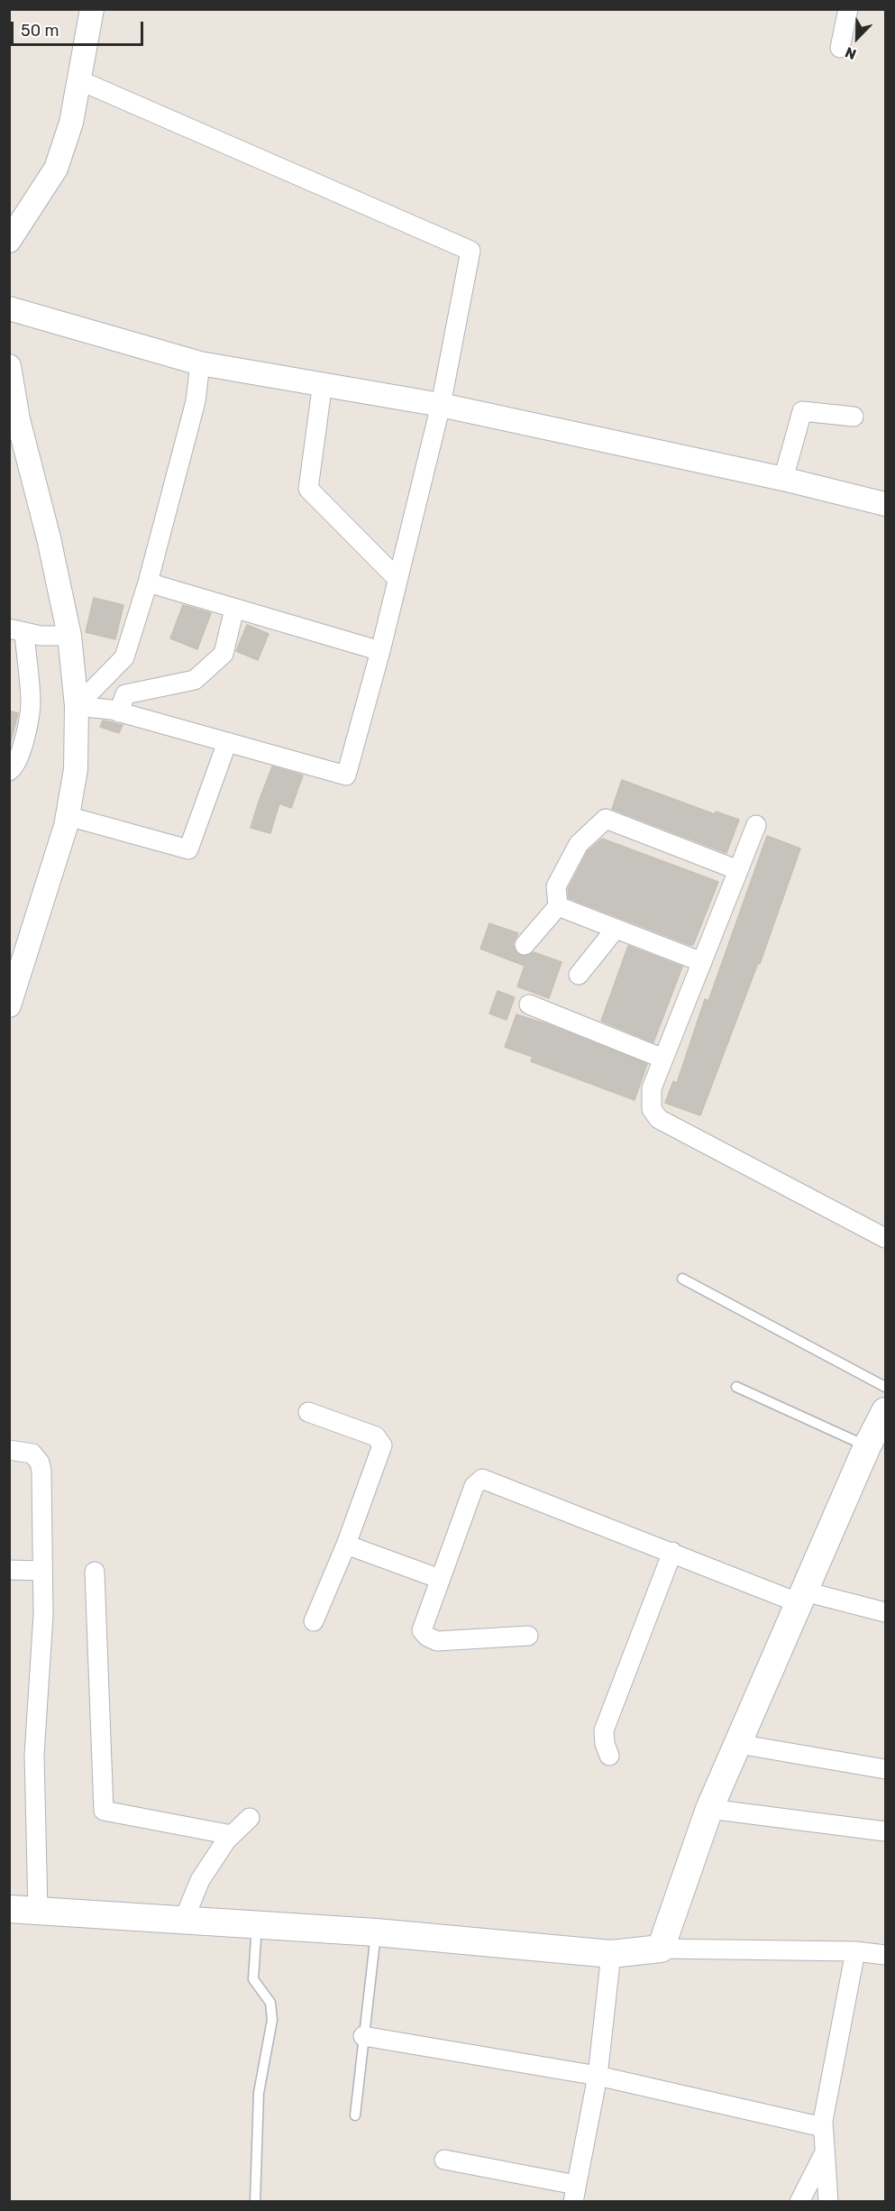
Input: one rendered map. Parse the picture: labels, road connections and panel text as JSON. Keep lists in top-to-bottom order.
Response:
{
  "scale_bar": "50 m",
  "north": "bottom left"
}
